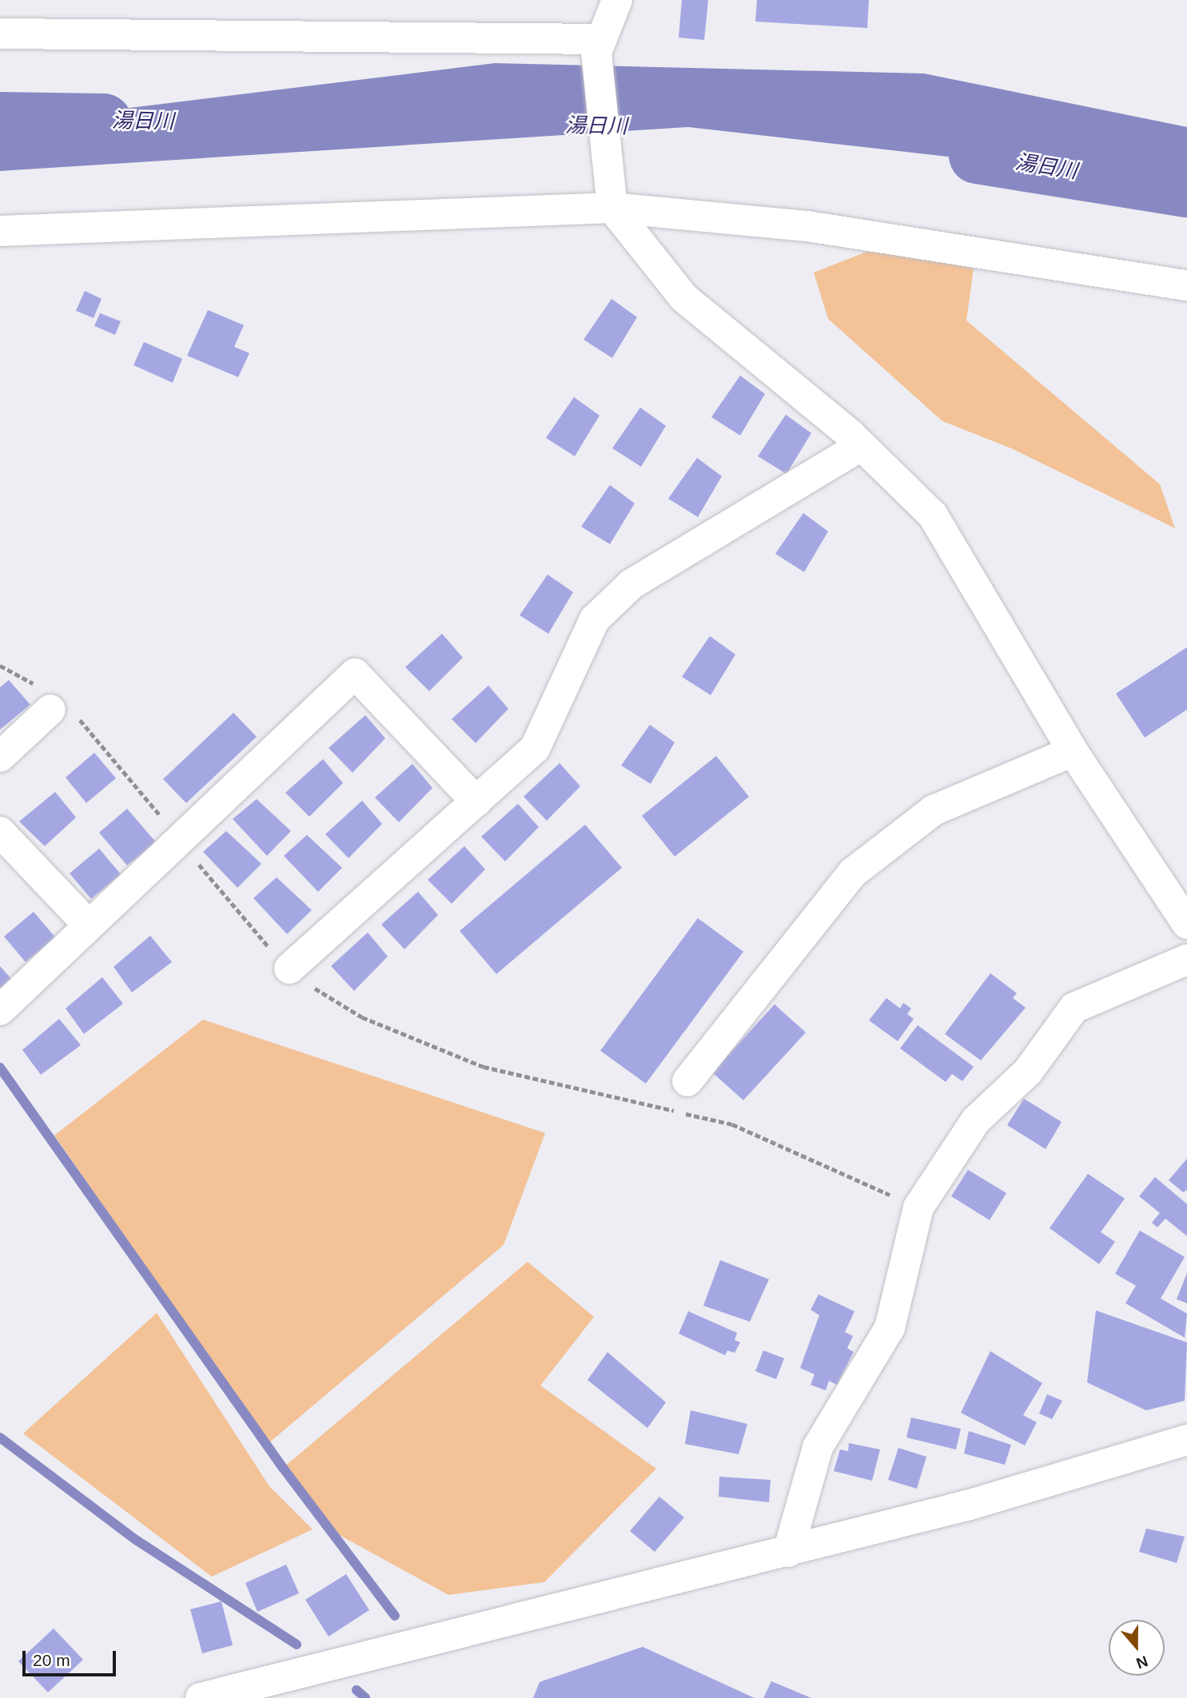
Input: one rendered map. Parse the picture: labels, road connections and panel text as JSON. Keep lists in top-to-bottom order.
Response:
{
  "water": ["湯日川"],
  "scale_bar": "20 m",
  "north": "bottom"
}
